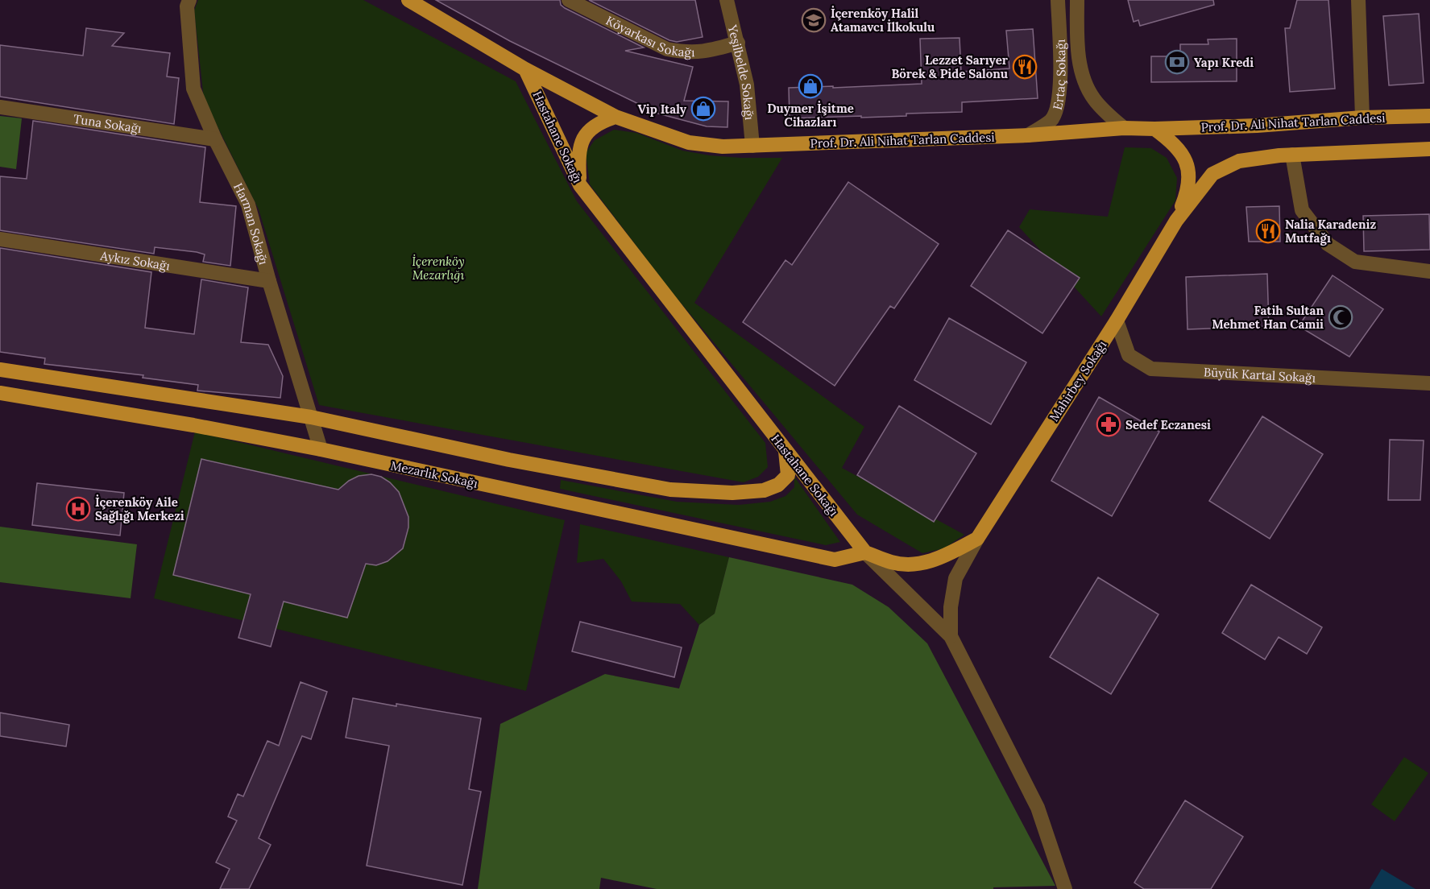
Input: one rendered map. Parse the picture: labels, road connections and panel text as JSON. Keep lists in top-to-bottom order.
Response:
{
  "streets": {
    "main road": [
      "Prof. Dr. Ali Nihat Tarlan Caddesi",
      "Hastahane Sokağı",
      "Mahirbey Sokağı",
      "Mezarlık Sokağı"
    ],
    "street": [
      "Köyarkası Sokağı",
      "Yeşilbelde Sokağı",
      "Ertaç Sokağı",
      "Tuna Sokağı",
      "Harman Sokağı",
      "Aykız Sokağı",
      "Büyük Kartal Sokağı"
    ]
  },
  "crossings": [
    ["Köyarkası Sokağı", "Yeşilbelde Sokağı"],
    ["Yeşilbelde Sokağı", "Prof. Dr. Ali Nihat Tarlan Caddesi"],
    ["Ertaç Sokağı", "Prof. Dr. Ali Nihat Tarlan Caddesi"],
    ["Prof. Dr. Ali Nihat Tarlan Caddesi", "Hastahane Sokağı"],
    ["Tuna Sokağı", "Harman Sokağı"],
    ["Hastahane Sokağı", "Mahirbey Sokağı"],
    ["Hastahane Sokağı", "Mezarlık Sokağı"],
    ["Harman Sokağı", "Aykız Sokağı"],
    ["Harman Sokağı", "Mezarlık Sokağı"],
    ["Büyük Kartal Sokağı", "Mahirbey Sokağı"],
    ["Mahirbey Sokağı", "Mezarlık Sokağı"]
  ],
  "parks": ["İçerenköy Mezarlığı"],
  "places": {
    "school or university": ["İçerenköy Halil Atamavcı İlkokulu"],
    "bank": ["Yapı Kredi"],
    "restaurant": ["Lezzet Sarıyer Börek & Pide Salonu", "Nalia Karadeniz Mutfağı"],
    "shop": ["Duymer İşitme Cihazları", "Vip Italy"],
    "mosque": ["Fatih Sultan Mehmet Han Camii"],
    "pharmacy": ["Sedef Eczanesi"],
    "hospital": ["İçerenköy Aile Sağlığı Merkezi"]
  }
}
